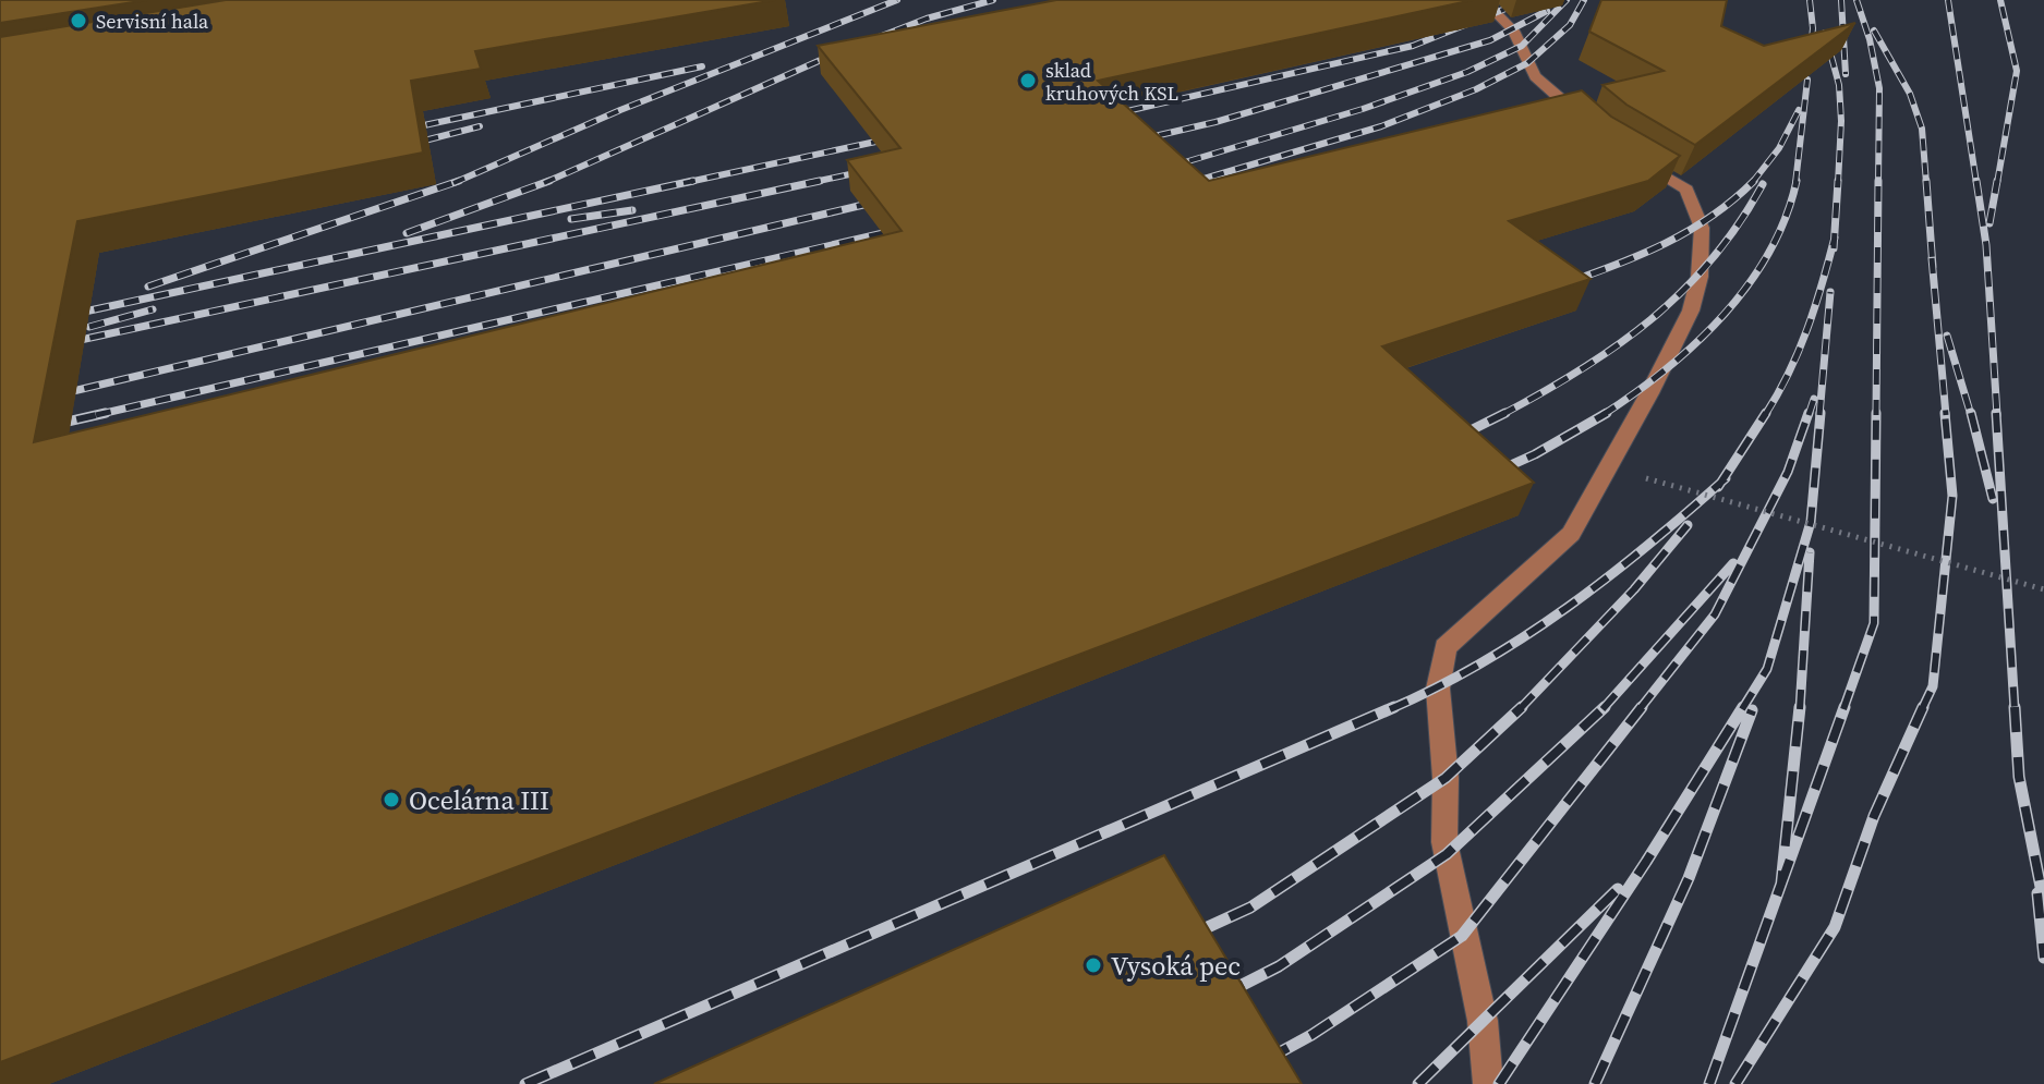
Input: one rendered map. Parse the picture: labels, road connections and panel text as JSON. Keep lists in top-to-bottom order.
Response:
{
  "places": [
    "Servisní hala",
    "sklad kruhových KSL",
    "Ocelárna III",
    "Vysoká pec"
  ]
}
